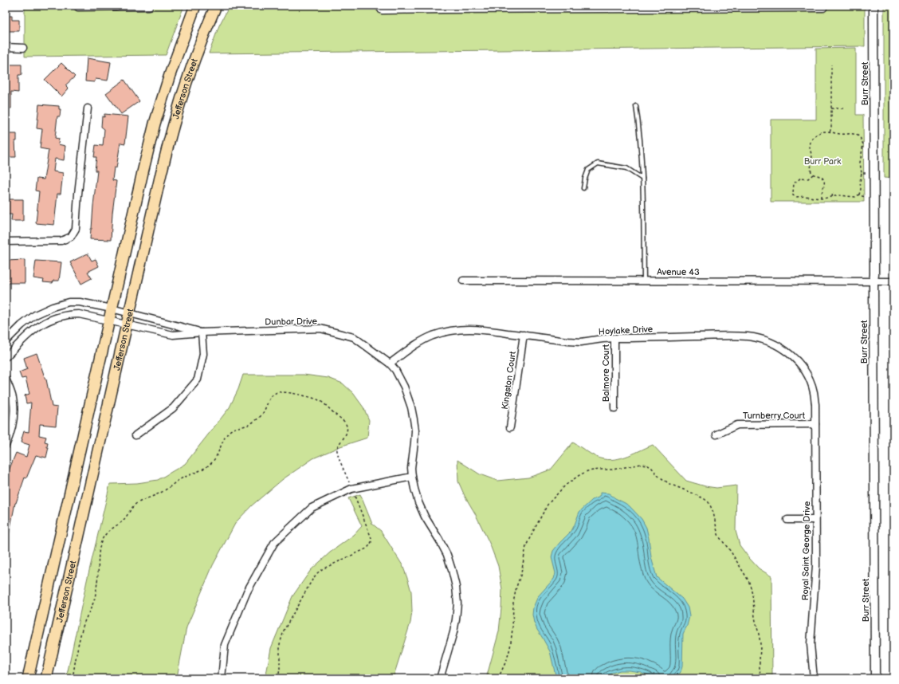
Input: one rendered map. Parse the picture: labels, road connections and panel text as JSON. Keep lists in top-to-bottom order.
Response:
{
  "streets": {
    "main road": ["Jefferson Street"],
    "street": [
      "Burr Street",
      "Avenue 43",
      "Dunbar Drive",
      "Hoylake Drive",
      "Balmore Court",
      "Kingston Court",
      "Turnberry Court",
      "Royal Saint George Drive"
    ]
  },
  "crossings": [
    ["Burr Street", "Avenue 43"],
    ["Jefferson Street", "Dunbar Drive"],
    ["Dunbar Drive", "Hoylake Drive"],
    ["Hoylake Drive", "Balmore Court"],
    ["Hoylake Drive", "Kingston Court"],
    ["Hoylake Drive", "Turnberry Court"],
    ["Hoylake Drive", "Royal Saint George Drive"],
    ["Turnberry Court", "Royal Saint George Drive"]
  ],
  "parks": ["Burr Park"]
}
